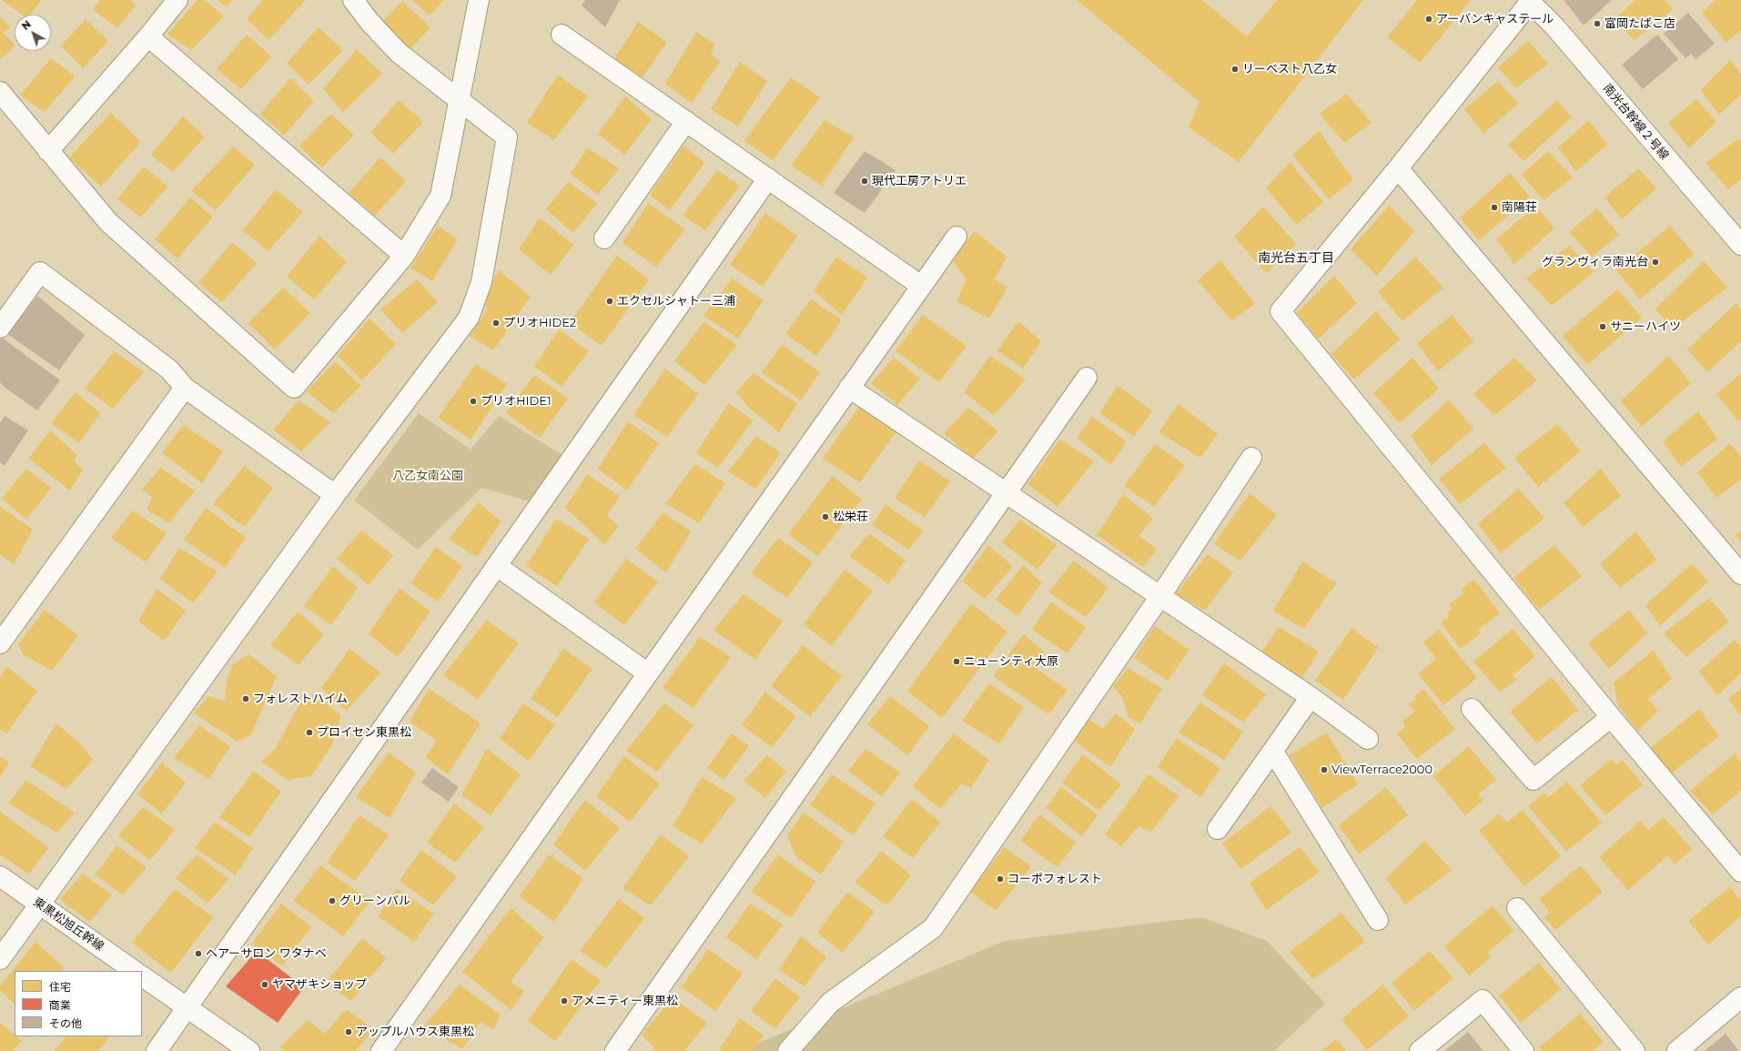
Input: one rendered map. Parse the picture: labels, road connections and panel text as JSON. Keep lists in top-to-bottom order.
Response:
{
  "streets": {
    "street": ["南光台幹線２号線", "東黒松旭丘幹線"]
  },
  "districts": ["南光台五丁目"],
  "parks": ["八乙女南公園"],
  "places": [
    "アーバンキャステール",
    "富岡たばこ店",
    "リーベスト八乙女",
    "現代工房アトリエ",
    "南陽荘",
    "グランヴィラ南光台",
    "エクセルシャトー三浦",
    "プリオHIDE2",
    "サニーハイツ",
    "プリオHIDE1",
    "松栄荘",
    "ニューシティ大原",
    "フォレストハイム",
    "プロイセン東黒松",
    "ViewTerrace2000",
    "コーポフォレスト",
    "グリーンパル",
    "ヘアーサロン ワタナベ",
    "ヤマザキショップ",
    "アメニティー東黒松",
    "アップルハウス東黒松"
  ],
  "legend": ["住宅", "商業", "その他"],
  "north": "top left"
}
